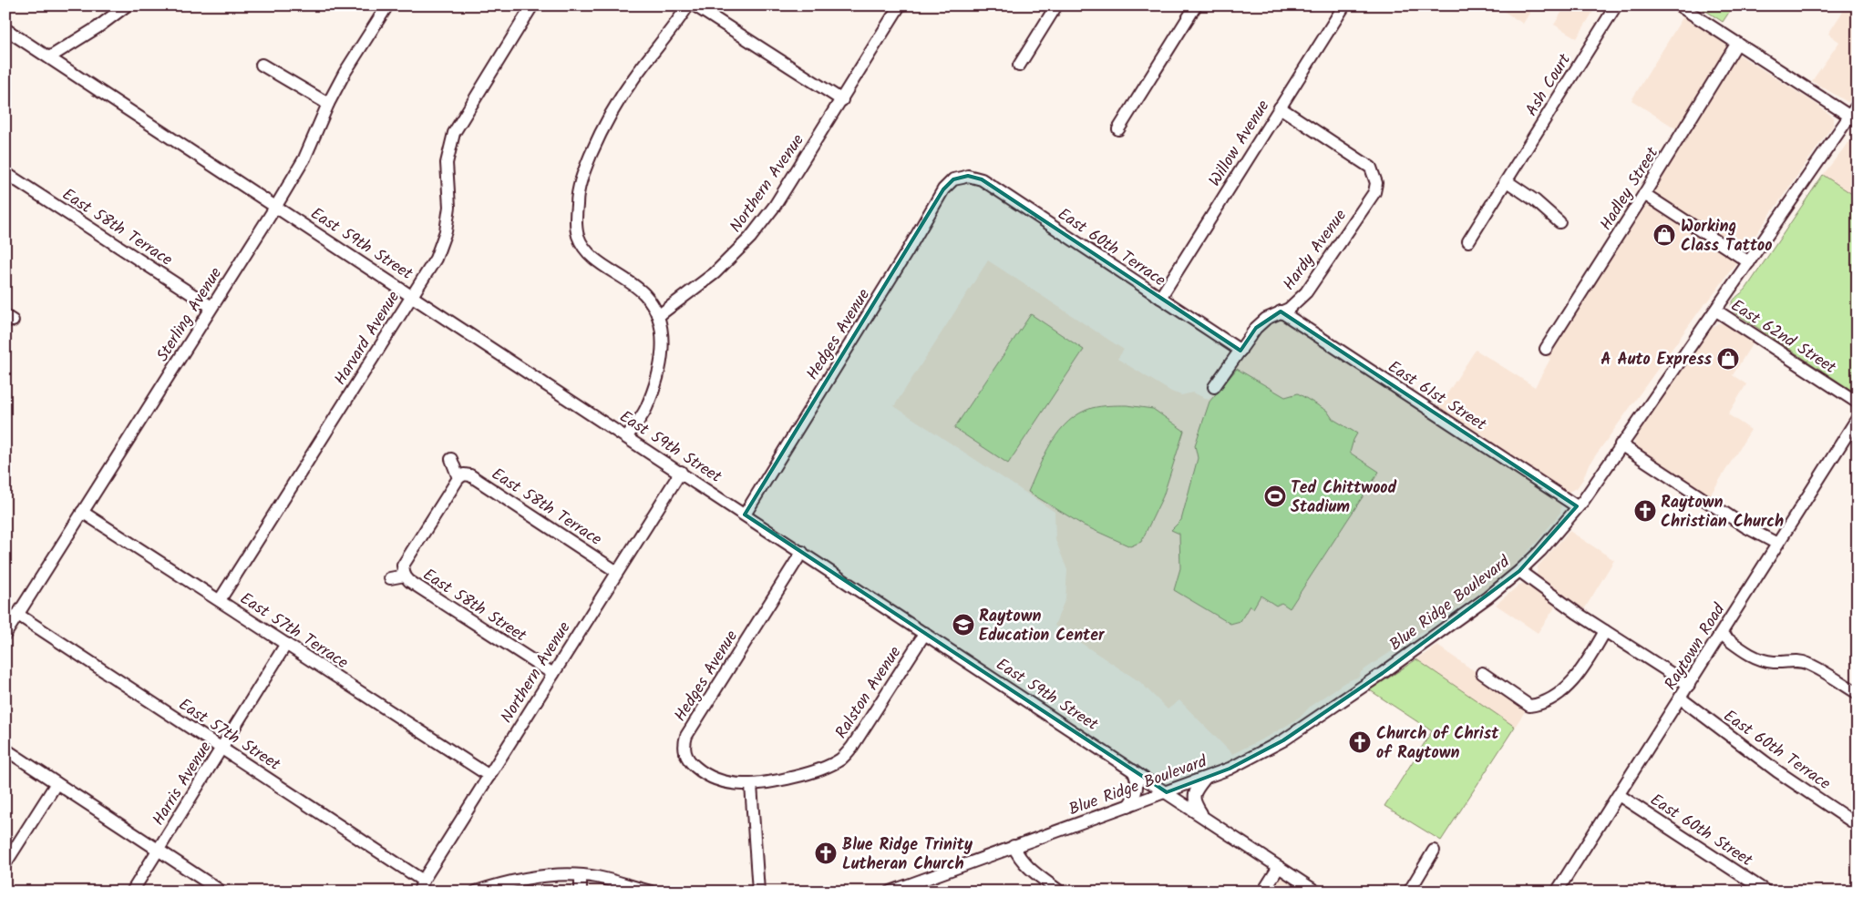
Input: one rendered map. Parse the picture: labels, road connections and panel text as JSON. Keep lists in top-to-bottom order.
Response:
{
  "streets": {
    "street": [
      "Ash Court",
      "Willow Avenue",
      "Northern Avenue",
      "Hadley Street",
      "East 58th Terrace",
      "East 59th Street",
      "East 60th Terrace",
      "Hardy Avenue",
      "Sterling Avenue",
      "Hedges Avenue",
      "East 62nd Street",
      "Harvard Avenue",
      "East 61st Street",
      "Blue Ridge Boulevard",
      "East 58th Street",
      "East 57th Terrace",
      "Raytown Road",
      "Ralston Avenue",
      "East 57th Street",
      "Harris Avenue",
      "East 60th Street"
    ]
  },
  "crossings": [
    ["Willow Avenue", "East 60th Terrace"],
    ["Willow Avenue", "Hardy Avenue"],
    ["Northern Avenue", "East 58th Terrace"],
    ["Northern Avenue", "East 59th Street"],
    ["Northern Avenue", "East 58th Street"],
    ["Northern Avenue", "East 57th Terrace"],
    ["Northern Avenue", "East 57th Street"],
    ["East 58th Terrace", "Sterling Avenue"],
    ["East 59th Street", "Sterling Avenue"],
    ["East 59th Street", "Hedges Avenue"],
    ["East 59th Street", "Harvard Avenue"],
    ["East 59th Street", "Blue Ridge Boulevard"],
    ["East 59th Street", "Ralston Avenue"],
    ["East 60th Terrace", "Hardy Avenue"],
    ["East 60th Terrace", "Hedges Avenue"],
    ["East 60th Terrace", "Raytown Road"],
    ["Hardy Avenue", "East 61st Street"],
    ["Sterling Avenue", "East 57th Terrace"],
    ["Sterling Avenue", "East 57th Street"],
    ["Hedges Avenue", "Ralston Avenue"],
    ["East 62nd Street", "Blue Ridge Boulevard"],
    ["Harvard Avenue", "East 57th Terrace"],
    ["East 61st Street", "Blue Ridge Boulevard"],
    ["East 57th Terrace", "Harris Avenue"],
    ["Raytown Road", "East 60th Street"],
    ["East 57th Street", "Harris Avenue"]
  ],
  "places": {
    "shop": ["Working Class Tattoo", "A Auto Express"],
    "sports": ["Ted Chittwood Stadium"],
    "church": ["Raytown Christian Church", "Church of Christ of Raytown", "Blue Ridge Trinity Lutheran Church"],
    "school or university": ["Raytown Education Center"]
  }
}
